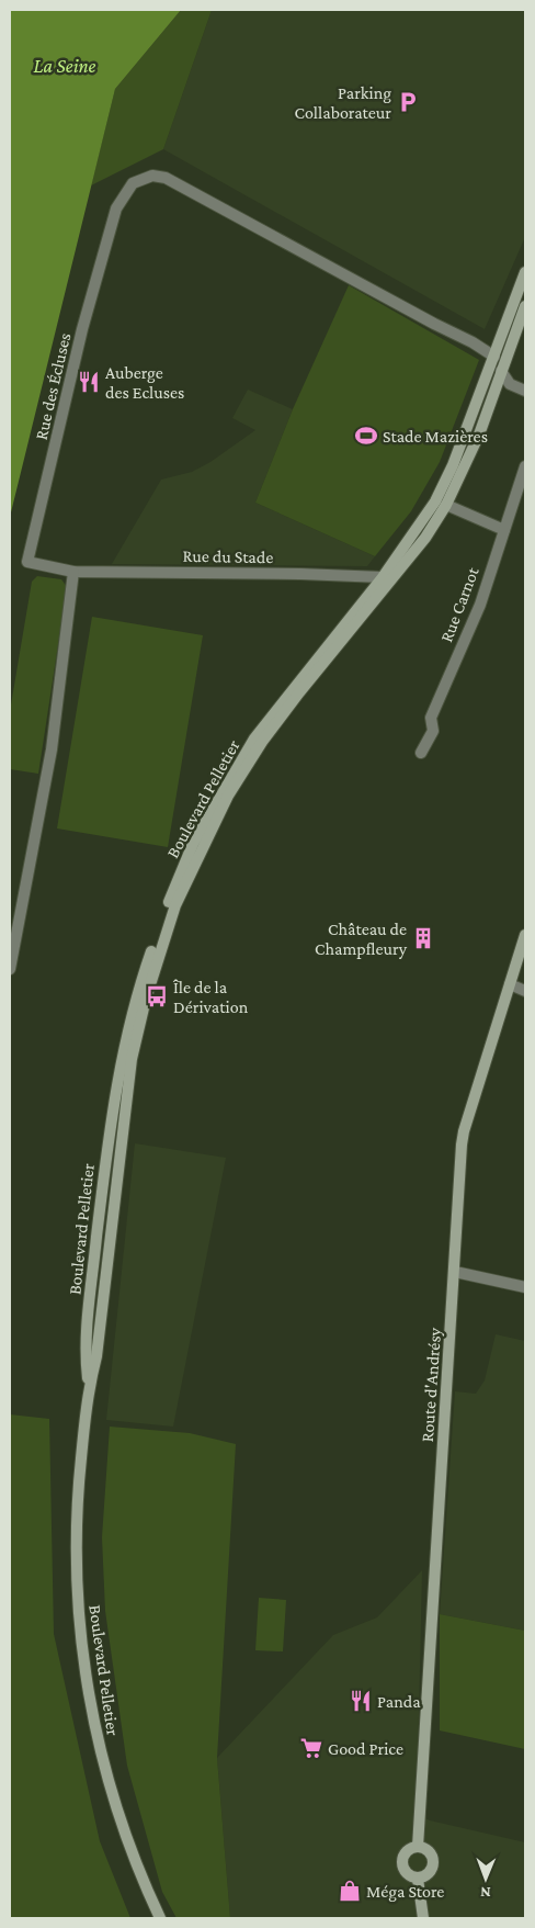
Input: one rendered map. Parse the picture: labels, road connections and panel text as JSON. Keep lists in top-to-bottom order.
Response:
{
  "streets": {
    "main road": ["Boulevard Pelletier", "Route d'Andrésy"],
    "street": ["Rue des Écluses", "Rue du Stade", "Rue Carnot"]
  },
  "crossings": [
    ["Rue des Écluses", "Rue du Stade"],
    ["Rue des Écluses", "Boulevard Pelletier"],
    ["Rue du Stade", "Boulevard Pelletier"]
  ],
  "water": ["La Seine"],
  "places": {
    "parking": ["Parking Collaborateur"],
    "restaurant": ["Auberge des Ecluses", "Panda"],
    "sports": ["Stade Mazières"],
    "building": ["Château de Champfleury"],
    "bus stop": ["Île de la Dérivation"],
    "supermarket": ["Good Price"],
    "shop": ["Méga Store"]
  },
  "north": "bottom"
}
